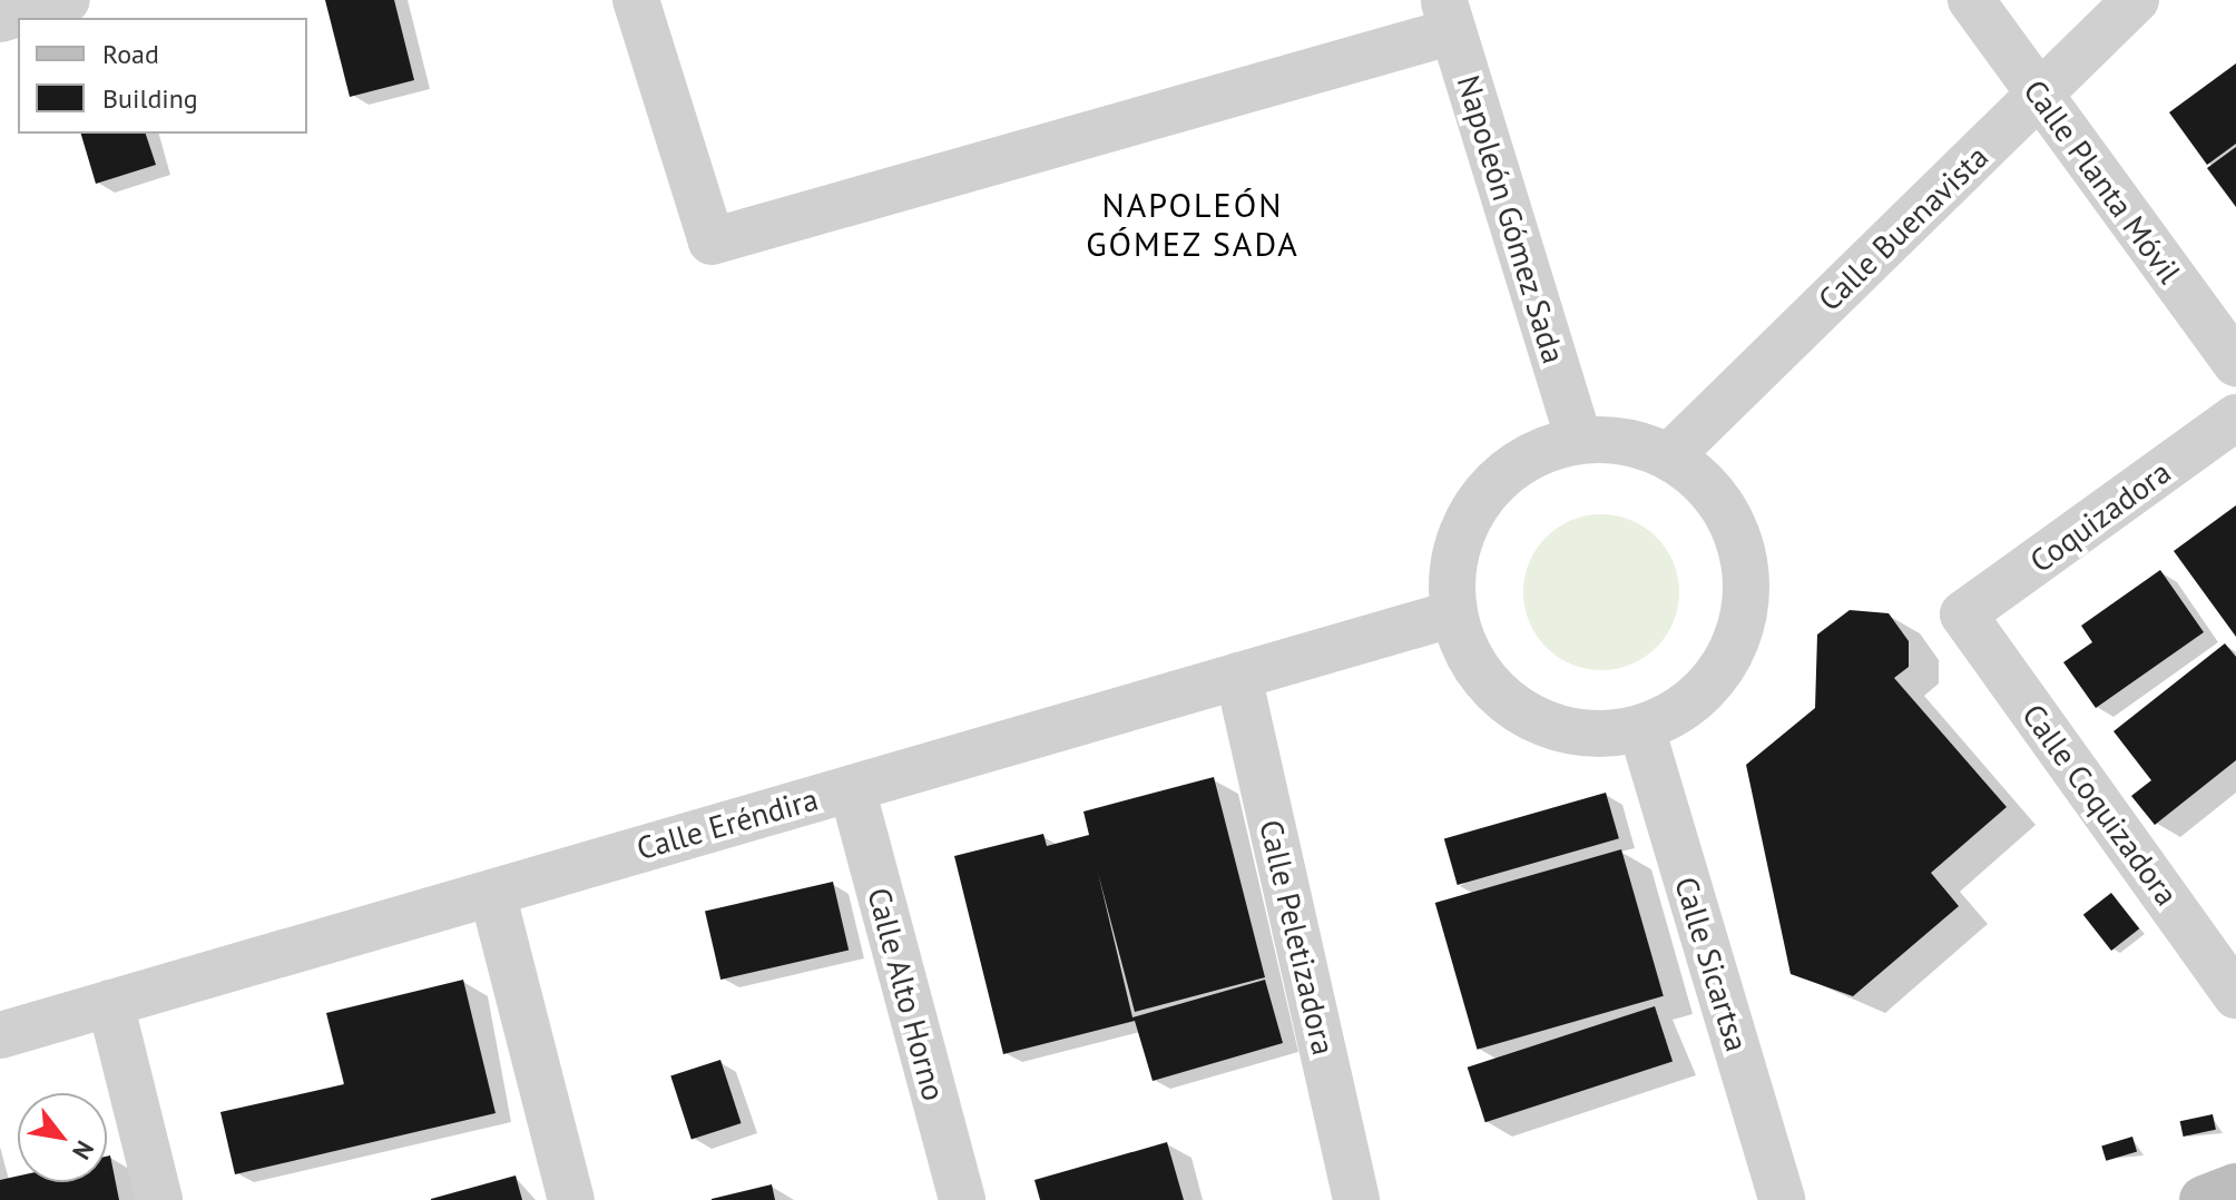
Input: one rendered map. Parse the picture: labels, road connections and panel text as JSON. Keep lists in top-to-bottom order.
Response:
{
  "streets": {
    "street": [
      "Calle Planta Móvil",
      "Napoleón Gómez Sada",
      "Calle Buenavista",
      "Coquizadora",
      "Calle Coquizadora",
      "Calle Eréndira",
      "Calle Peletizadora",
      "Calle Sicartsa",
      "Calle Alto Horno"
    ]
  },
  "crossings": [
    ["Calle Planta Móvil", "Calle Buenavista"],
    ["Napoleón Gómez Sada", "Calle Buenavista"],
    ["Napoleón Gómez Sada", "Calle Eréndira"],
    ["Napoleón Gómez Sada", "Calle Sicartsa"],
    ["Calle Buenavista", "Calle Eréndira"],
    ["Calle Buenavista", "Calle Sicartsa"],
    ["Coquizadora", "Calle Coquizadora"],
    ["Calle Eréndira", "Calle Peletizadora"],
    ["Calle Eréndira", "Calle Sicartsa"],
    ["Calle Eréndira", "Calle Alto Horno"]
  ],
  "districts": ["NAPOLEÓN GÓMEZ SADA"],
  "legend": ["Road", "Building"],
  "north": "bottom right"
}
